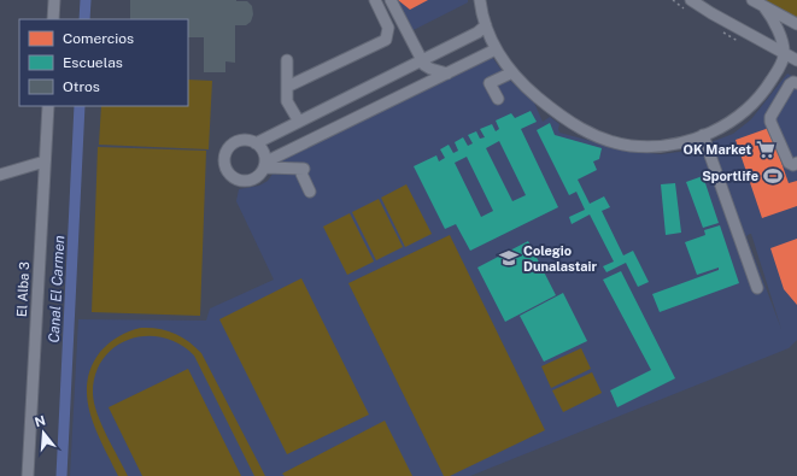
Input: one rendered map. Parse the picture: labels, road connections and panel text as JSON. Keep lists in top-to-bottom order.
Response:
{
  "streets": {
    "street": ["El Alba 3"]
  },
  "water": ["Canal El Carmen"],
  "places": {
    "supermarket": ["OK Market"],
    "sports": ["Sportlife"],
    "school or university": ["Colegio Dunalastair"]
  },
  "legend": ["Comercios", "Escuelas", "Otros"],
  "north": "top"
}
